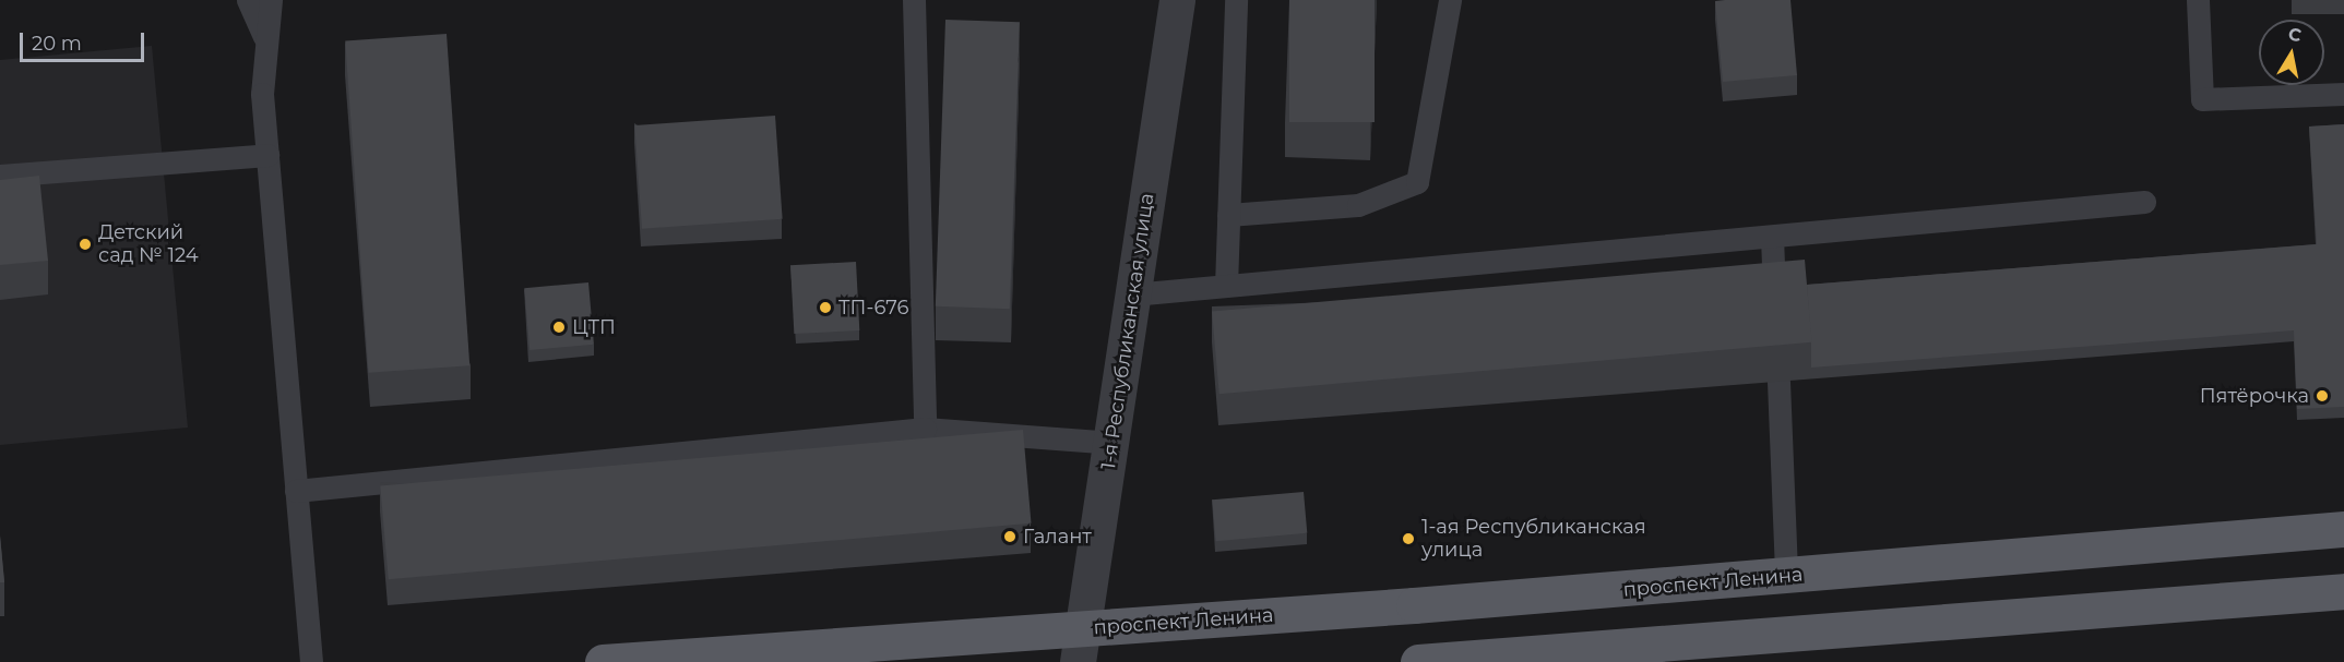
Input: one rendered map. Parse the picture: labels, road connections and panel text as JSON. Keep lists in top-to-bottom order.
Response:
{
  "streets": {
    "main road": ["проспект Ленина"],
    "street": ["1-я Республиканская улица"]
  },
  "crossings": [
    ["1-я Республиканская улица", "проспект Ленина"]
  ],
  "places": [
    "Детский сад № 124",
    "ТП-676",
    "ЦТП",
    "Пятёрочка",
    "Галант",
    "1-ая Республиканская улица"
  ],
  "scale_bar": "20 m",
  "north": "top"
}
